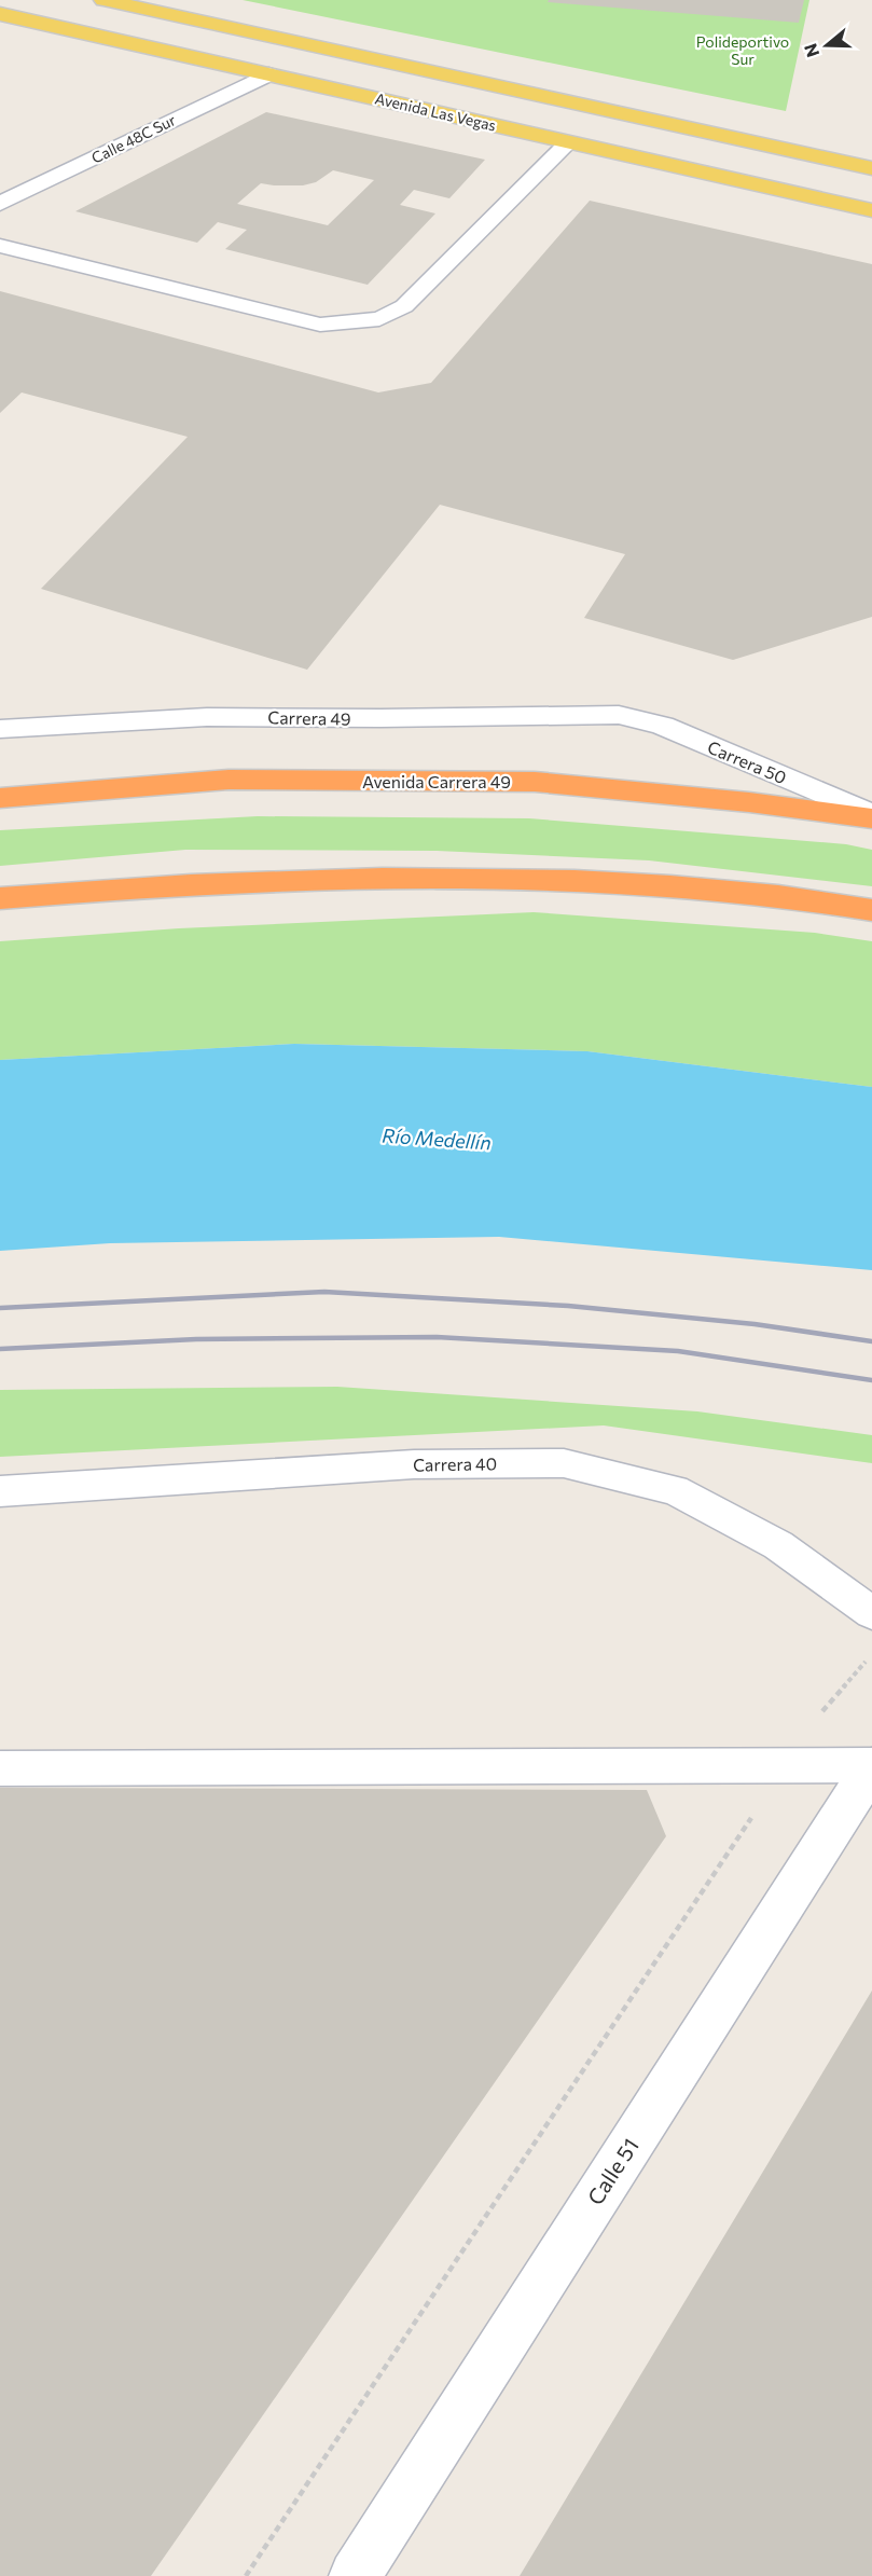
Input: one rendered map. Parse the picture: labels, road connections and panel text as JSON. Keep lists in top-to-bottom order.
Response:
{
  "streets": {
    "highway": ["Avenida Carrera 49"],
    "main road": ["Avenida Las Vegas"],
    "street": [
      "Calle 48C Sur",
      "Carrera 49",
      "Carrera 50",
      "Calle 51"
    ],
    "lane": ["Carrera 40"]
  },
  "crossings": [
    ["Avenida Las Vegas", "Calle 48C Sur"],
    ["Carrera 49", "Carrera 50"],
    ["Carrera 50", "Avenida Carrera 49"]
  ],
  "water": ["Río Medellín"],
  "parks": ["Polideportivo Sur"],
  "north": "left"
}
